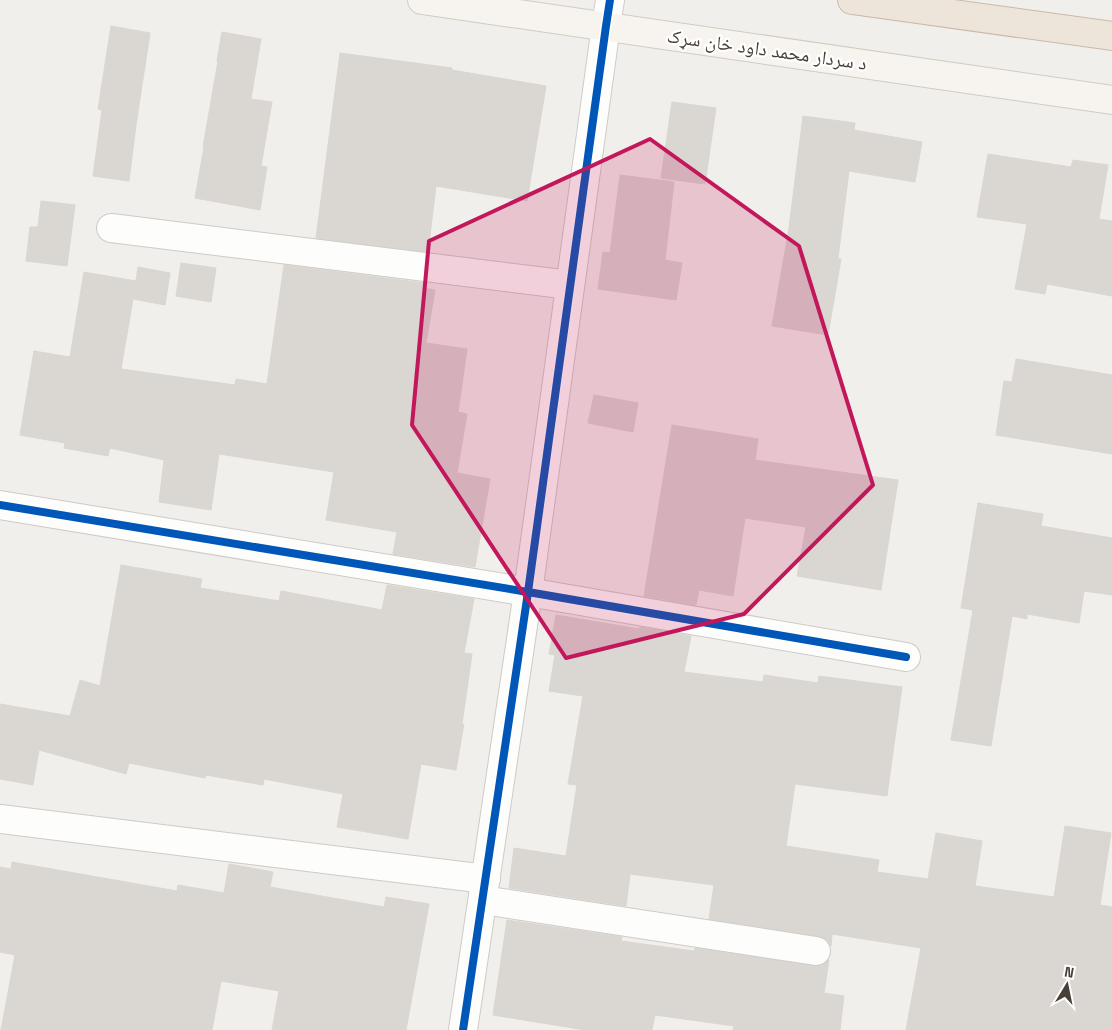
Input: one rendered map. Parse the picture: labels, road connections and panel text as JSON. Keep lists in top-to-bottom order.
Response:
{
  "streets": {
    "street": ["د سردار محمد داود خان سړک"]
  },
  "north": "top"
}
